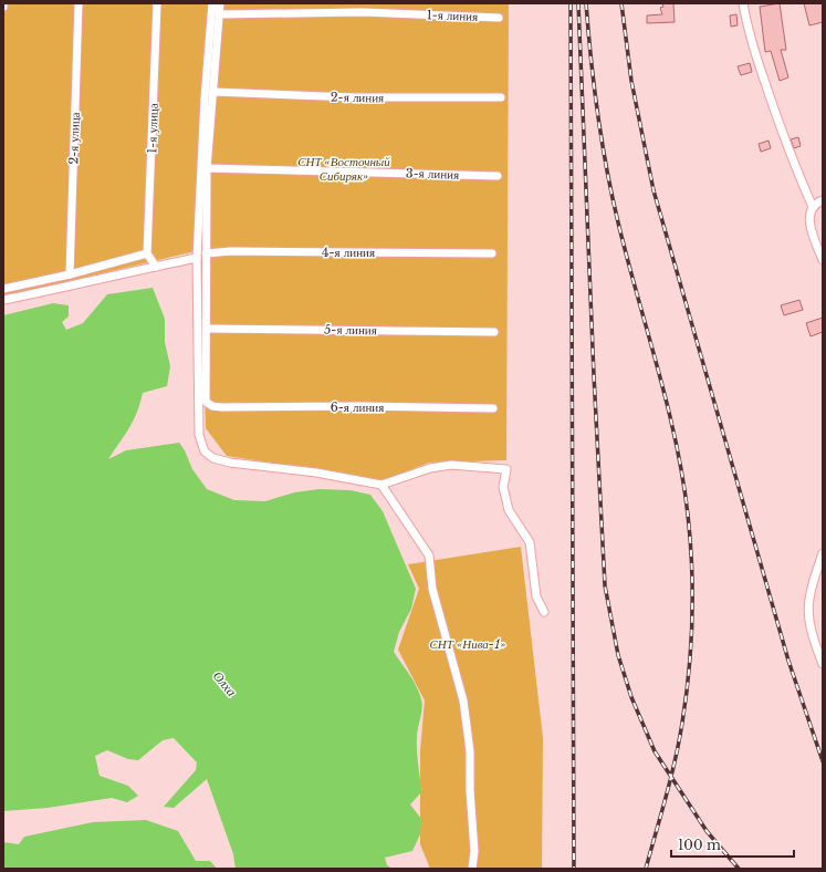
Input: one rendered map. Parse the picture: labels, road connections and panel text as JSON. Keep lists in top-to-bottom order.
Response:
{
  "streets": {
    "street": [
      "1-я линия",
      "2-я линия",
      "1-я улица",
      "2-я улица",
      "3-я линия",
      "4-я линия",
      "5-я линия",
      "6-я линия"
    ]
  },
  "crossings": [
    ["5-я линия", "6-я линия"]
  ],
  "water": ["Олха"],
  "parks": ["СНТ «Восточный Сибиряк»", "СНТ «Нива-1»"],
  "scale_bar": "100 m"
}
